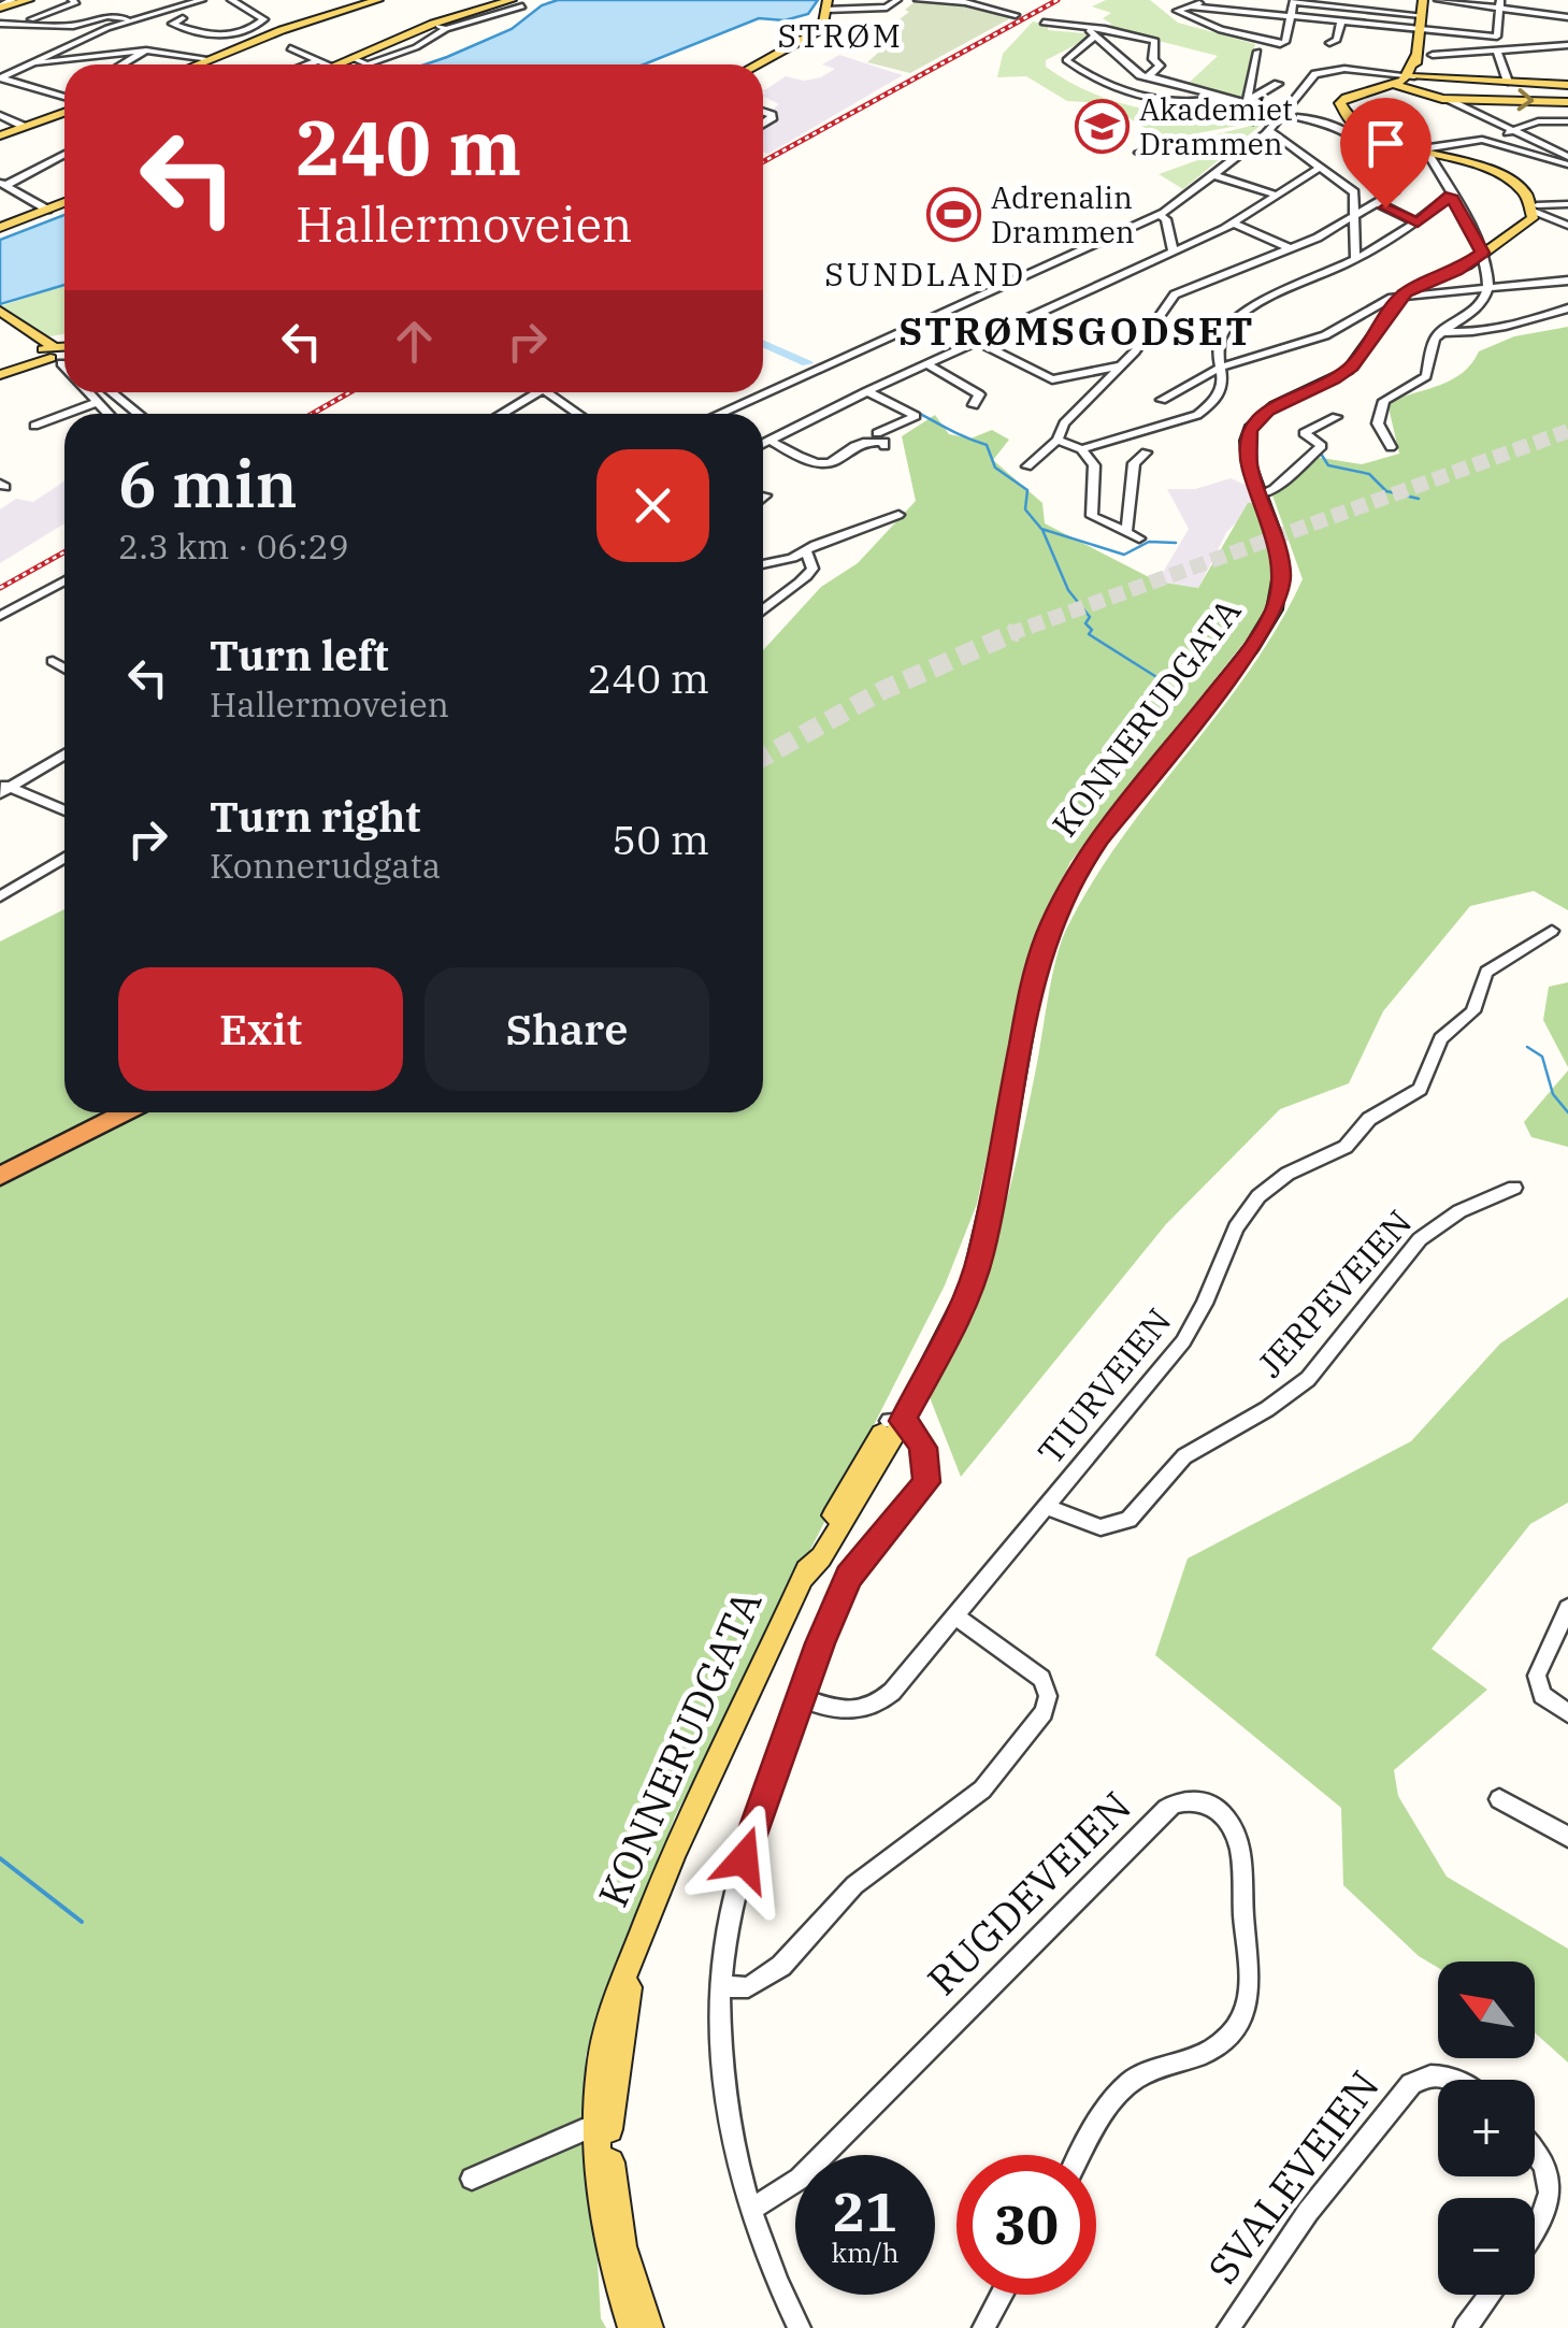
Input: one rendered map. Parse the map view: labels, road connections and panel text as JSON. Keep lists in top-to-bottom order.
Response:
{
  "streets": {
    "main road": ["KONNERUDGATA"],
    "street": [
      "JERPEVEIEN",
      "TIURVEIEN",
      "RUGDEVEIEN",
      "SVALEVEIEN"
    ]
  },
  "crossings": [
    ["JERPEVEIEN", "TIURVEIEN"]
  ],
  "districts": ["STRØM", "SUNDLAND", "STRØMSGODSET"],
  "places": {
    "school or university": ["Akademiet Drammen"],
    "sports": ["Adrenalin Drammen"]
  },
  "north": "top left",
  "page": {
    "turn": ["240 m", "Hallermoveien"],
    "heading": ["6 min", "2.3 km · 06:29"],
    "list": [
      {
        "name": "Turn left",
        "note": "Hallermoveien",
        "value": "240 m"
      },
      {
        "name": "Turn right",
        "note": "Konnerudgata",
        "value": "50 m"
      }
    ],
    "buttons": ["Exit", "Share"],
    "map_buttons": ["+", "−"],
    "speed": "21 km/h",
    "limit": "30"
  }
}
